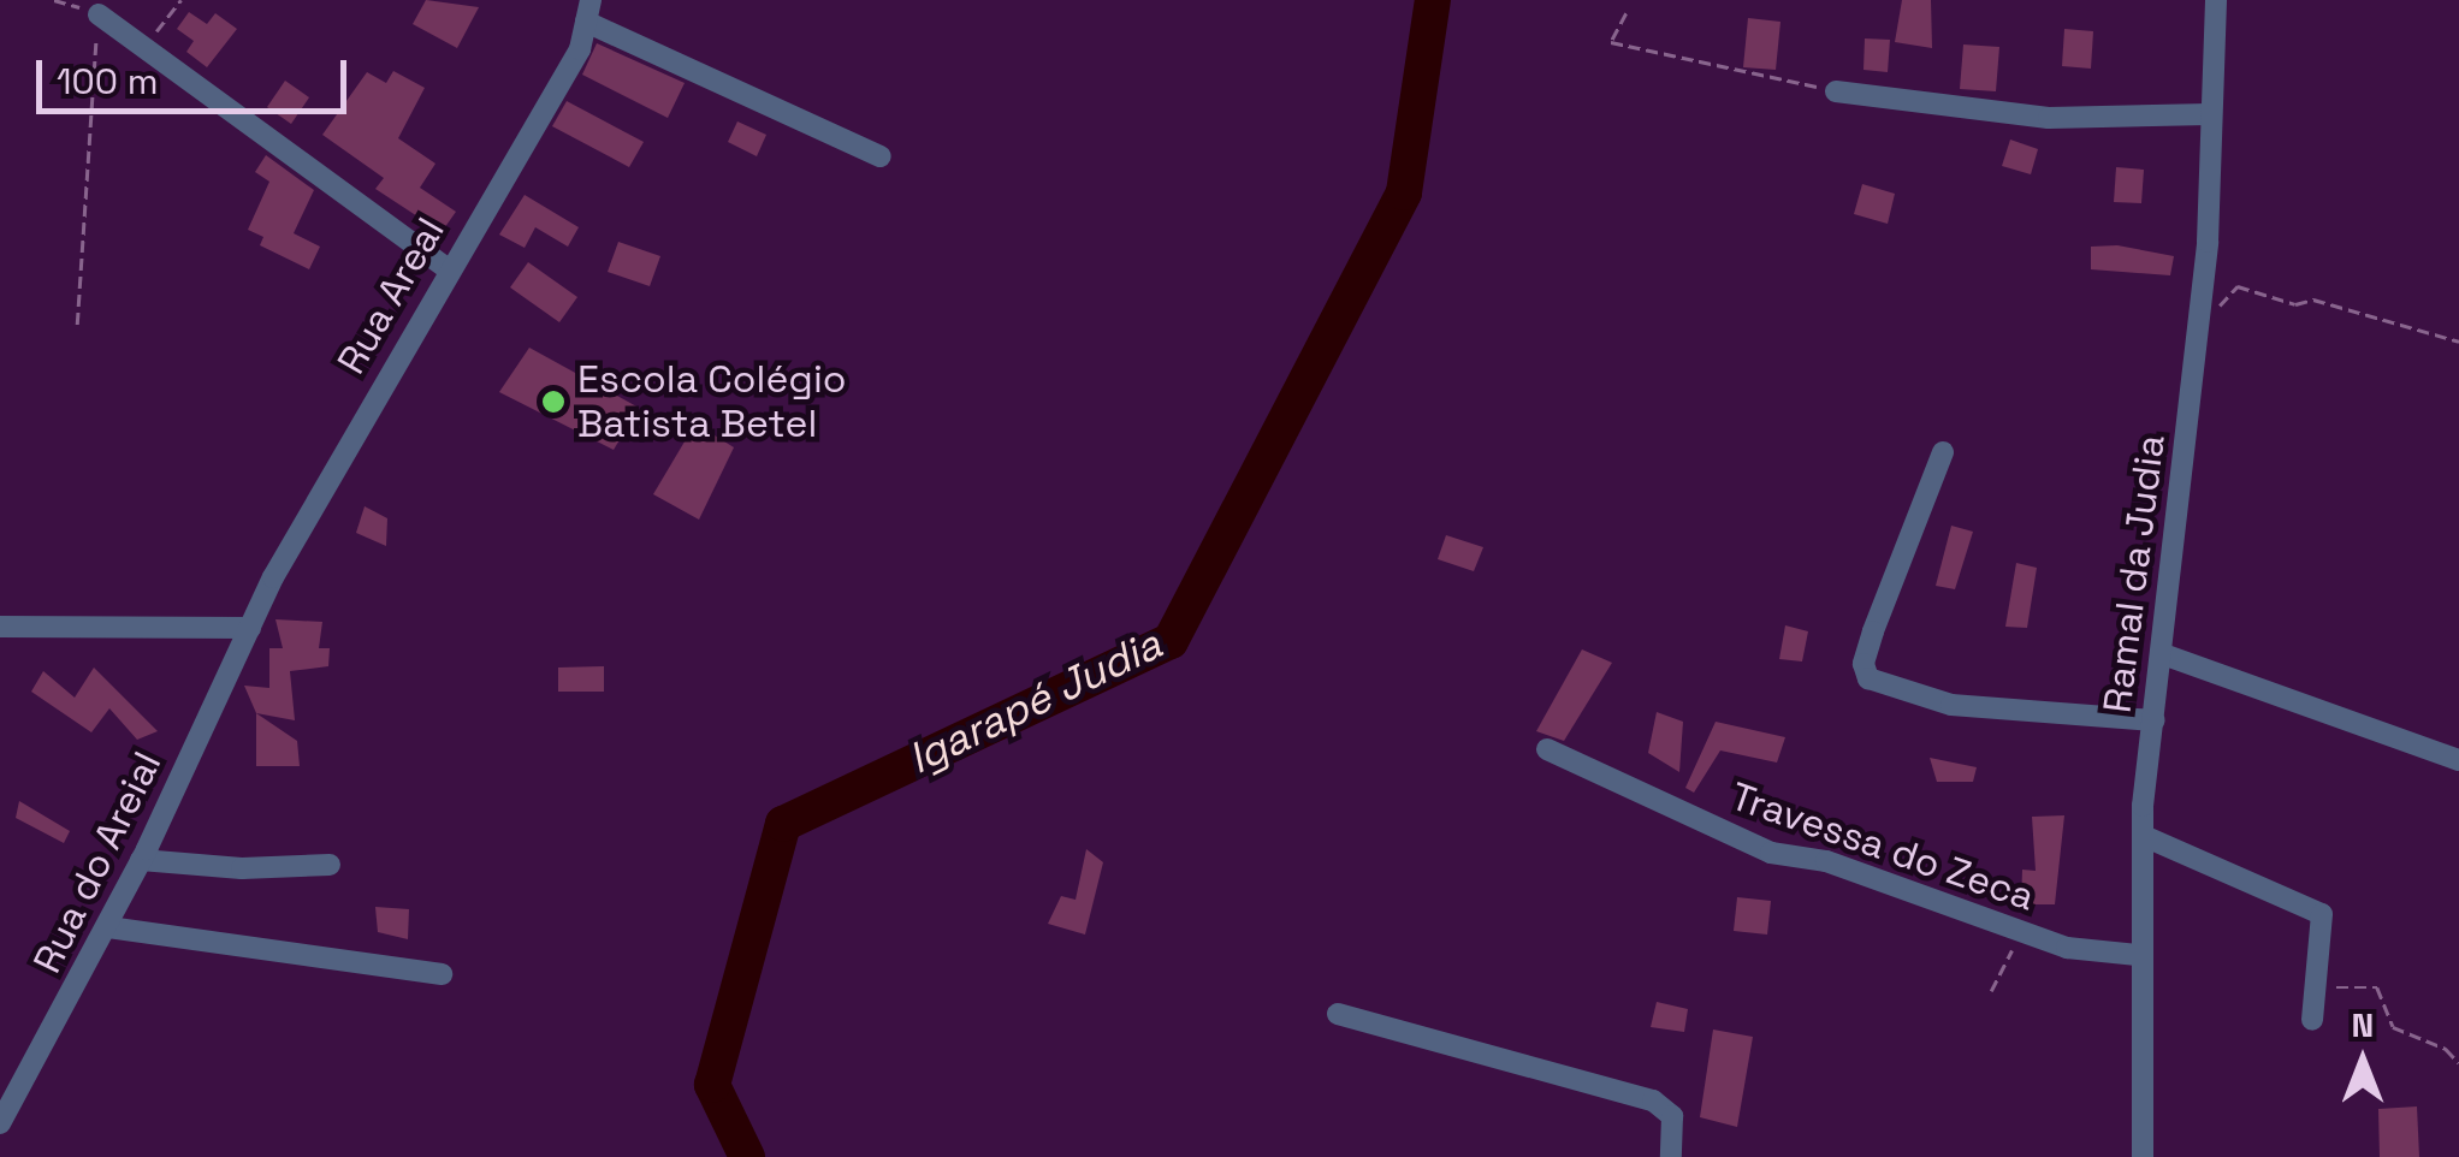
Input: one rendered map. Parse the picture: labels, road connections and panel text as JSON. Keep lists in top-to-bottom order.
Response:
{
  "streets": {
    "street": [
      "Rua Areal",
      "Ramal da Judia",
      "Travessa do Zeca",
      "Rua do Areial"
    ]
  },
  "crossings": [
    ["Rua Areal", "Rua do Areial"],
    ["Ramal da Judia", "Travessa do Zeca"]
  ],
  "water": ["Igarapé Judia"],
  "places": ["Escola Colégio Batista Betel"],
  "scale_bar": "100 m",
  "north": "top"
}
